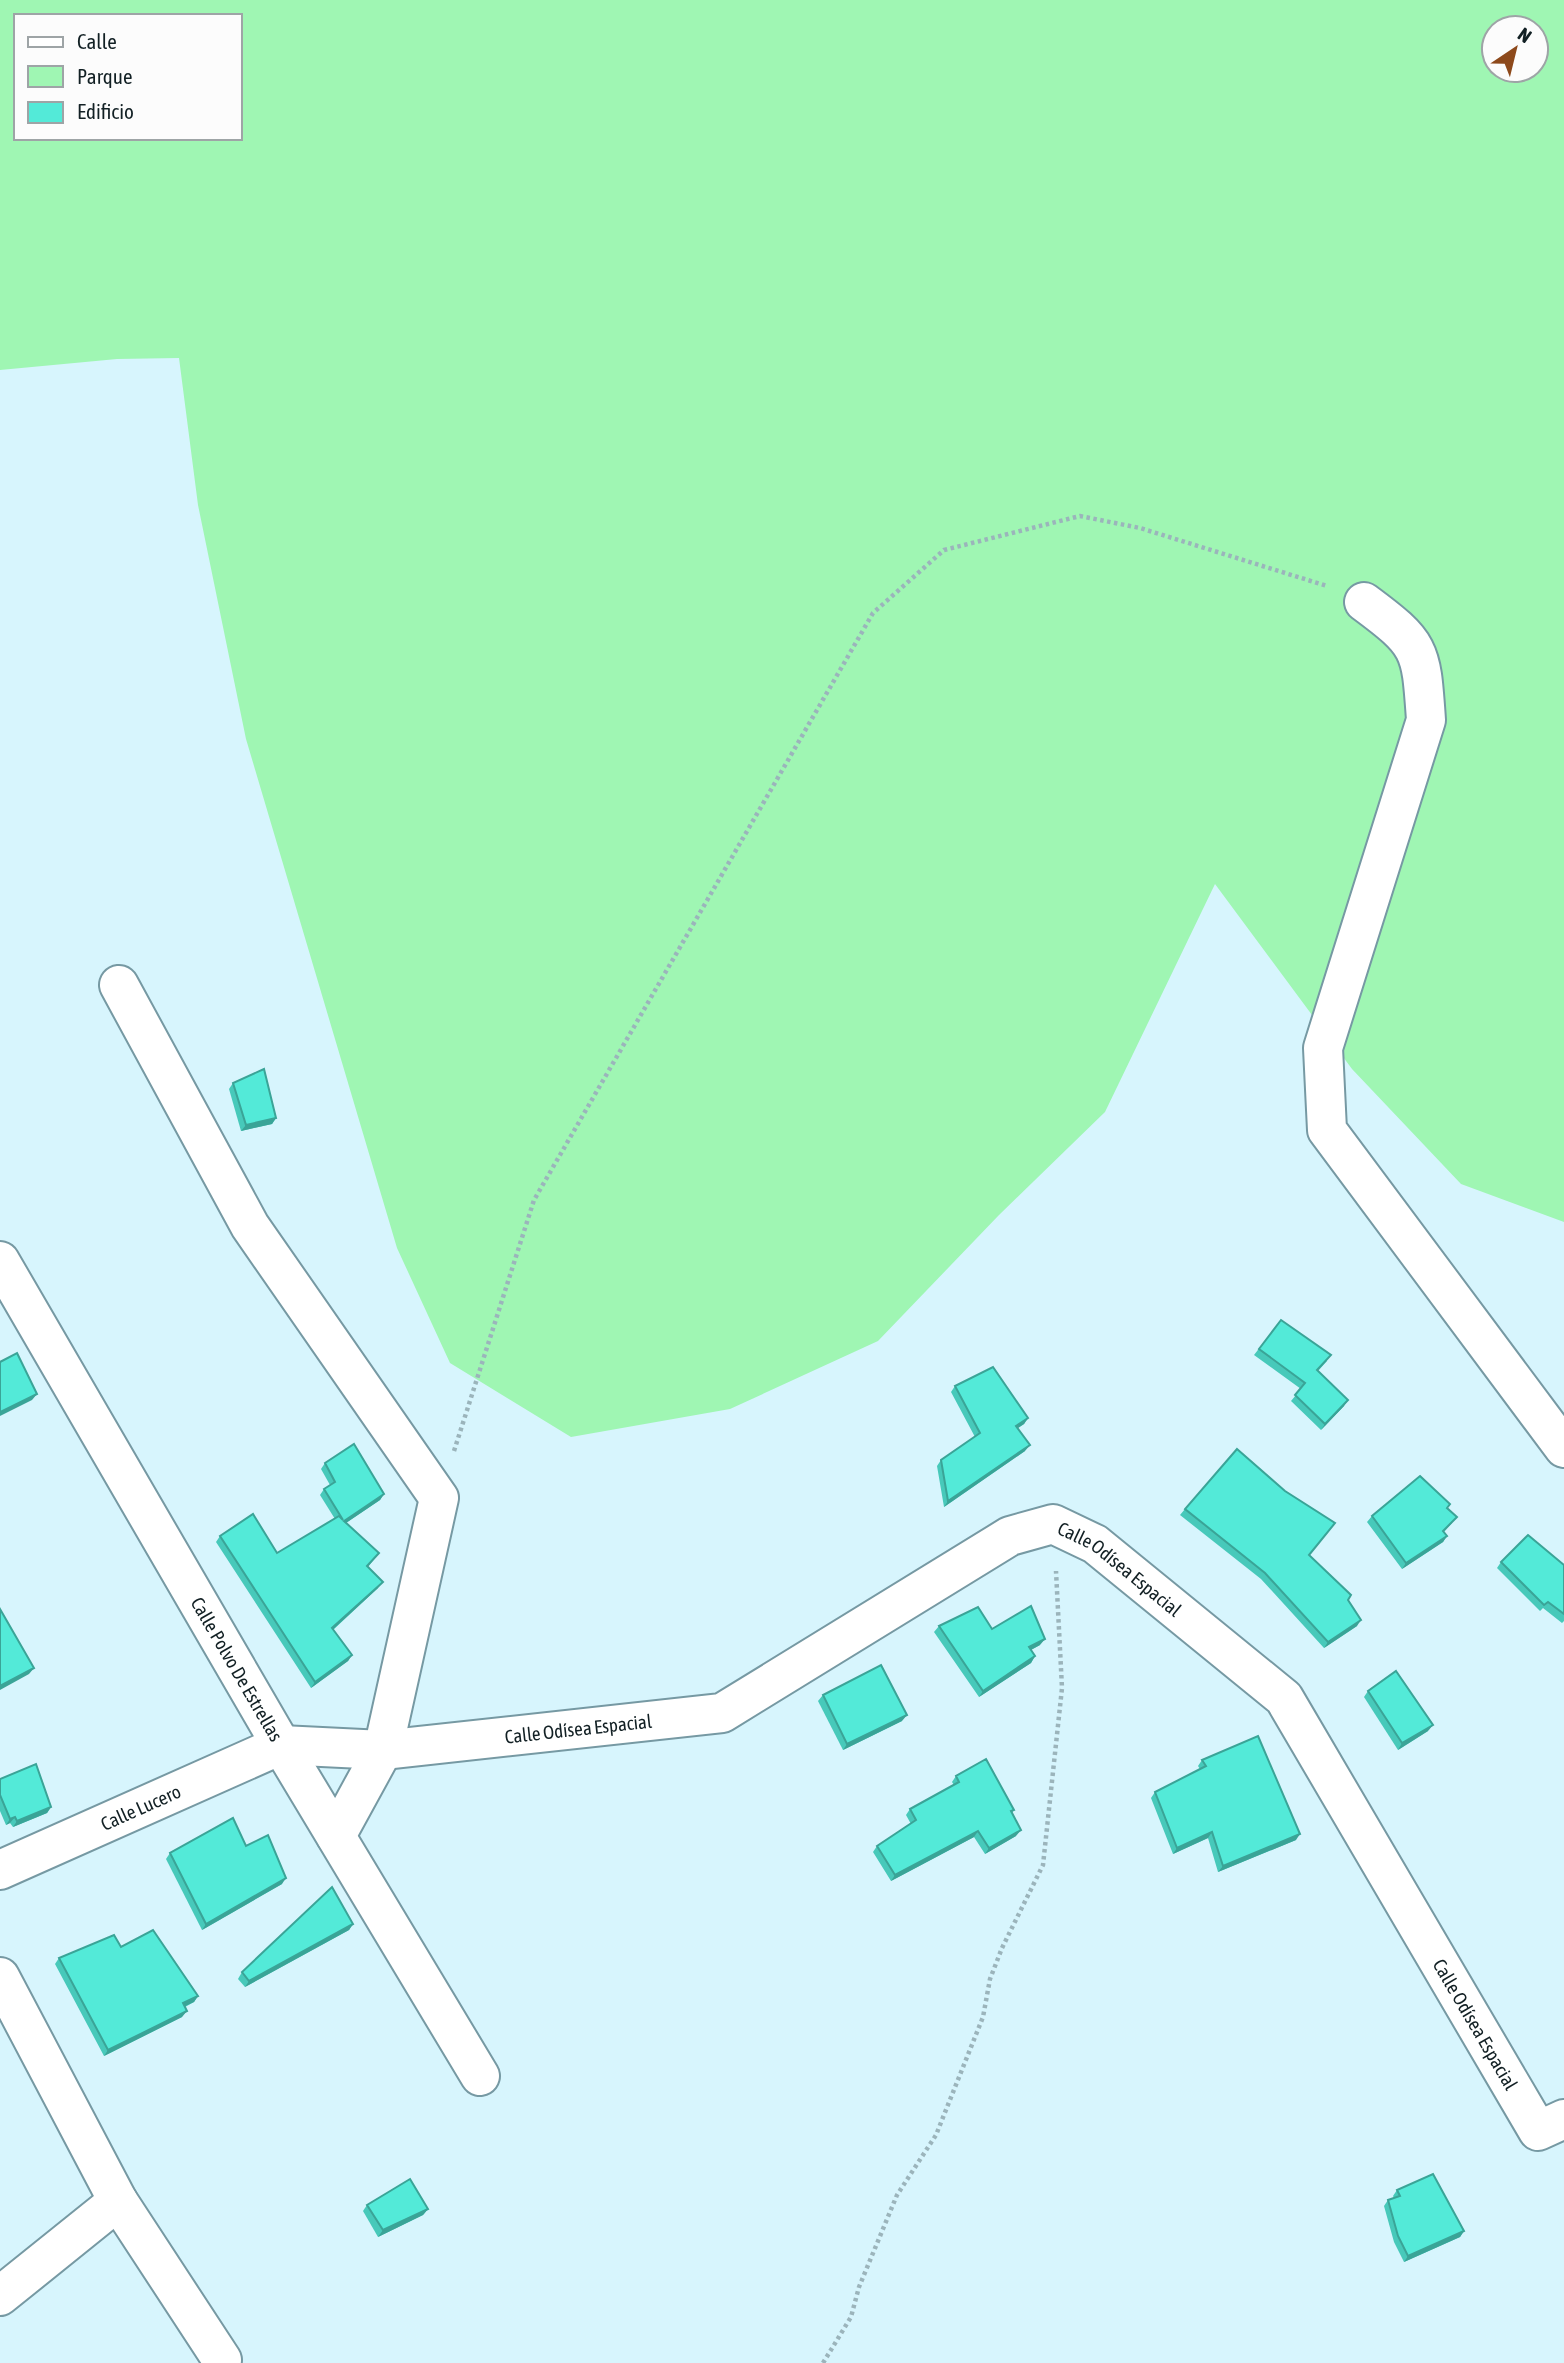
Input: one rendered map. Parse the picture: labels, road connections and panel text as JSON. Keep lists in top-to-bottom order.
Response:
{
  "streets": {
    "street": ["Calle Odísea Espacial", "Calle Polvo De Estrellas", "Calle Lucero"]
  },
  "crossings": [
    ["Calle Odísea Espacial", "Calle Polvo De Estrellas"],
    ["Calle Odísea Espacial", "Calle Lucero"],
    ["Calle Polvo De Estrellas", "Calle Lucero"]
  ],
  "legend": ["Calle", "Parque", "Edificio"],
  "north": "top right"
}
